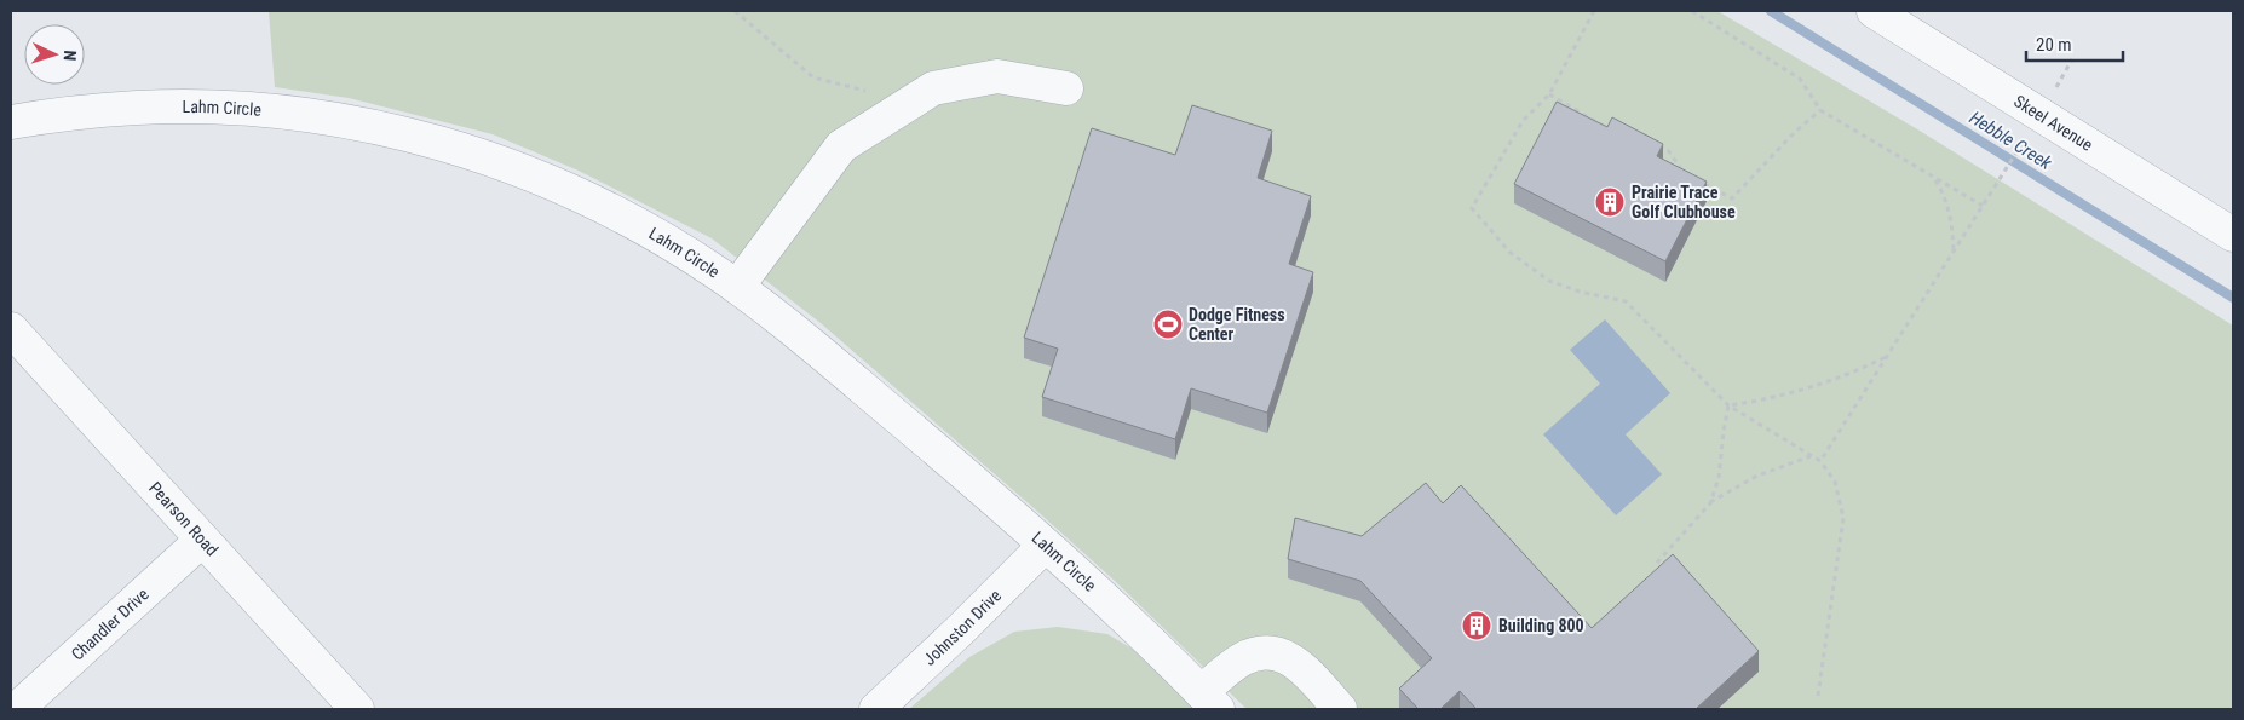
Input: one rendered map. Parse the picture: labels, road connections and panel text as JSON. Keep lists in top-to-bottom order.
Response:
{
  "streets": {
    "street": [
      "Lahm Circle",
      "Skeel Avenue",
      "Pearson Road",
      "Chandler Drive",
      "Johnston Drive"
    ]
  },
  "crossings": [
    ["Lahm Circle", "Johnston Drive"],
    ["Pearson Road", "Chandler Drive"]
  ],
  "water": ["Hebble Creek"],
  "places": {
    "building": ["Prairie Trace Golf Clubhouse", "Building 800"],
    "sports": ["Dodge Fitness Center"]
  },
  "scale_bar": "20 m",
  "north": "right"
}
